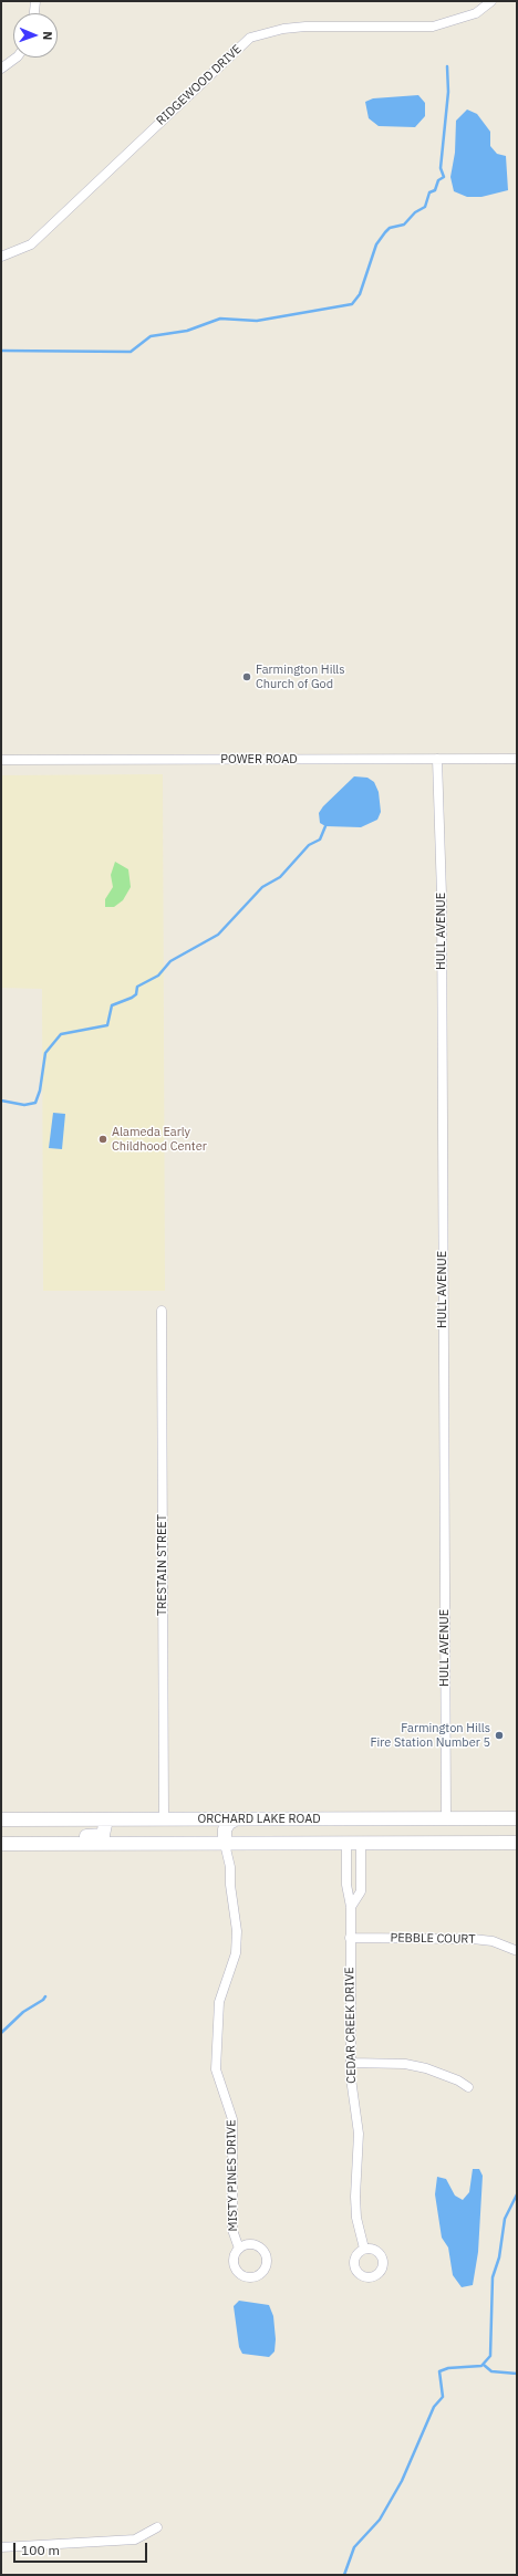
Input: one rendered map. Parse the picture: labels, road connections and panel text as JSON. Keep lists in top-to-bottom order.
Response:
{
  "streets": {
    "main road": ["ORCHARD LAKE ROAD"],
    "street": [
      "RIDGEWOOD DRIVE",
      "POWER ROAD",
      "HULL AVENUE",
      "TRESTAIN STREET",
      "PEBBLE COURT",
      "CEDAR CREEK DRIVE",
      "MISTY PINES DRIVE"
    ]
  },
  "crossings": [
    ["POWER ROAD", "HULL AVENUE"],
    ["HULL AVENUE", "ORCHARD LAKE ROAD"],
    ["TRESTAIN STREET", "ORCHARD LAKE ROAD"],
    ["ORCHARD LAKE ROAD", "CEDAR CREEK DRIVE"],
    ["ORCHARD LAKE ROAD", "MISTY PINES DRIVE"],
    ["PEBBLE COURT", "CEDAR CREEK DRIVE"]
  ],
  "places": ["Farmington Hills Church of God", "Alameda Early Childhood Center", "Farmington Hills Fire Station Number 5"],
  "scale_bar": "100 m",
  "north": "right"
}
